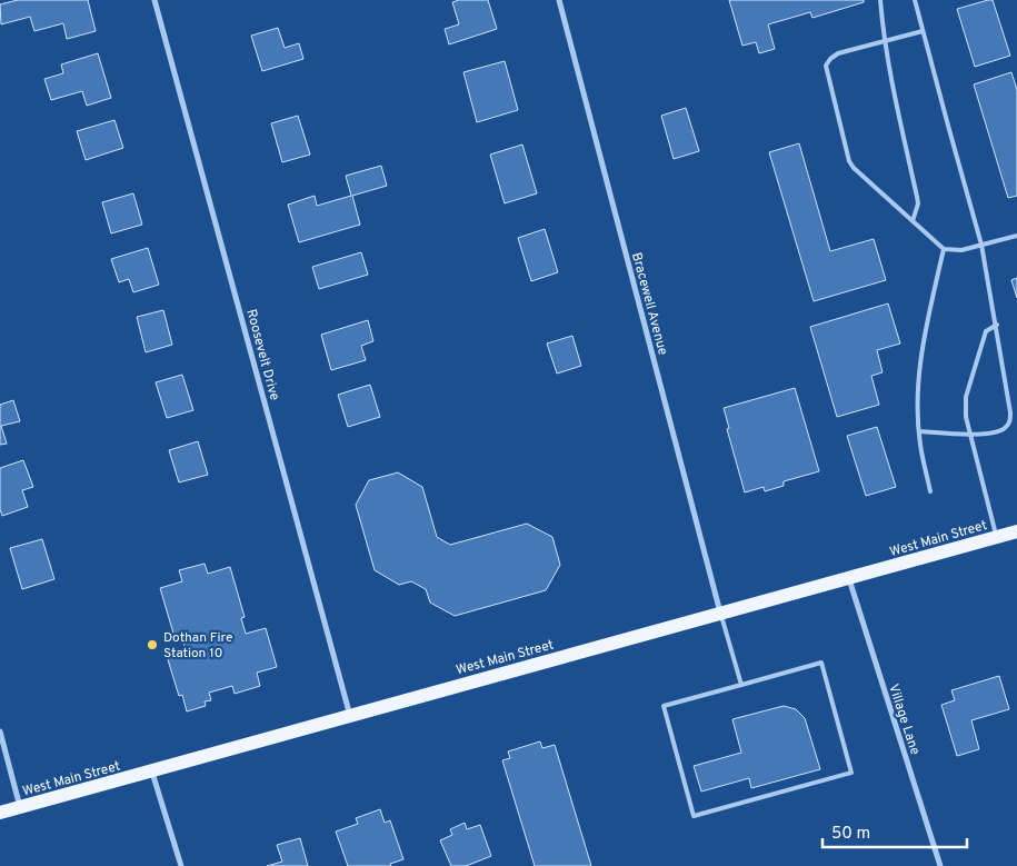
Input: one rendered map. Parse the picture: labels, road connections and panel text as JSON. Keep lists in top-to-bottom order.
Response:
{
  "streets": {
    "main road": ["West Main Street"],
    "street": ["Bracewell Avenue", "Roosevelt Drive", "Village Lane"]
  },
  "crossings": [
    ["Bracewell Avenue", "West Main Street"],
    ["Roosevelt Drive", "West Main Street"],
    ["West Main Street", "Village Lane"]
  ],
  "places": ["Dothan Fire Station 10"],
  "scale_bar": "50 m"
}
